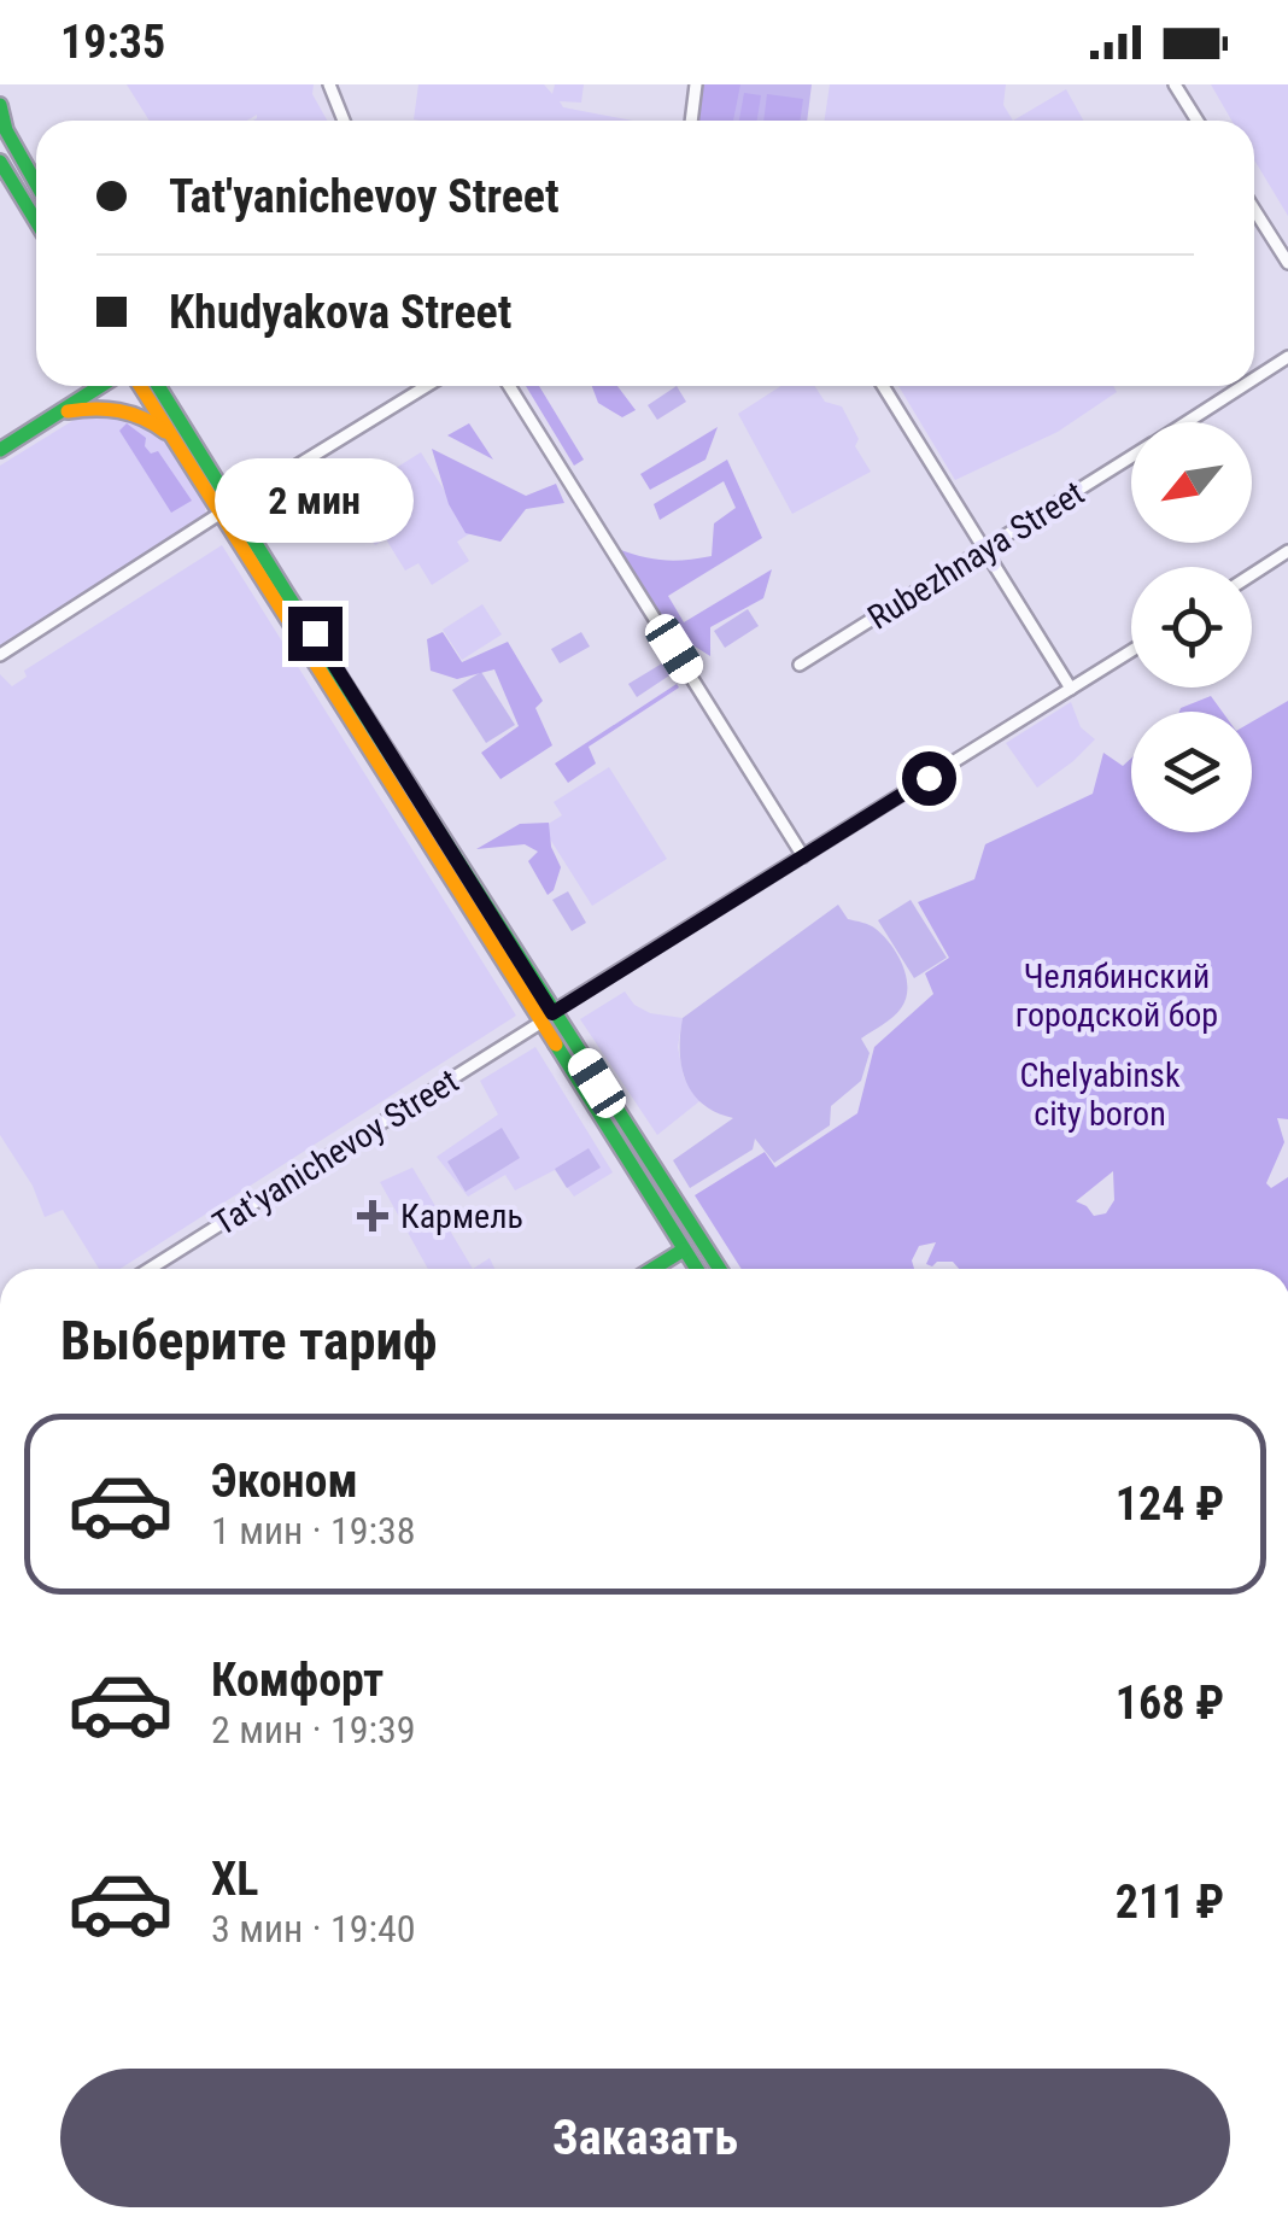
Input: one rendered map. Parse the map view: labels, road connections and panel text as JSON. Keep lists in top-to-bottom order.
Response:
{
  "streets": {
    "street": ["Rubezhnaya Street", "Tat'yanichevoy Street"]
  },
  "parks": ["Челябинский городской бор", "Chelyabinsk city boron"],
  "places": {
    "health": ["Кармель"]
  },
  "north": "bottom left",
  "page": {
    "status": "19:35",
    "banner": ["Tat'yanichevoy Street", "Khudyakova Street"],
    "bubble": "2 мин",
    "heading": "Выберите тариф",
    "list": [
      {
        "name": "Эконом",
        "note": "1 мин · 19:38",
        "value": "124 ₽"
      },
      {
        "name": "Комфорт",
        "note": "2 мин · 19:39",
        "value": "168 ₽"
      },
      {
        "name": "XL",
        "note": "3 мин · 19:40",
        "value": "211 ₽"
      }
    ],
    "buttons": "Заказать"
  }
}
